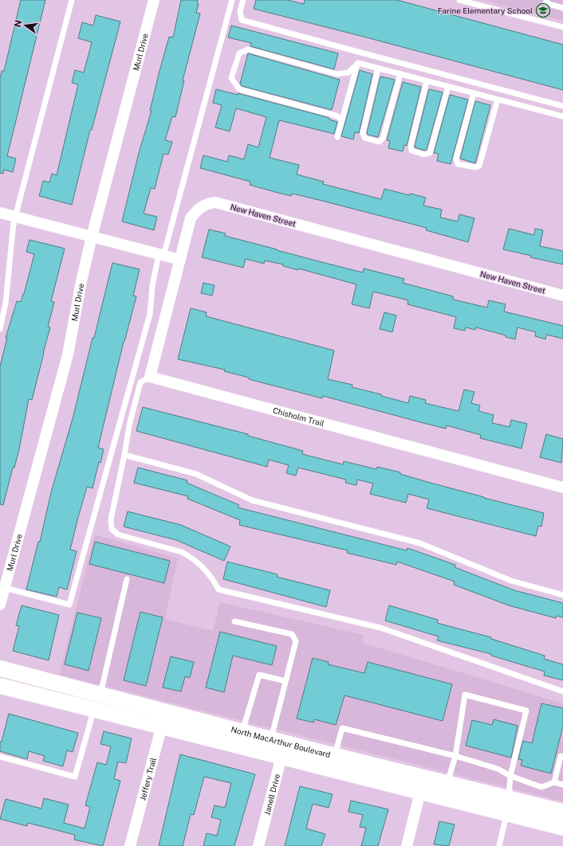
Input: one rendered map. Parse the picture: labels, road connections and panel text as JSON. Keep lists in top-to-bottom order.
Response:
{
  "streets": {
    "main road": ["North MacArthur Boulevard"],
    "street": [
      "Murl Drive",
      "New Haven Street",
      "Chisholm Trail",
      "Jeffery Trail",
      "Janell Drive"
    ]
  },
  "crossings": [
    ["North MacArthur Boulevard", "Jeffery Trail"],
    ["North MacArthur Boulevard", "Janell Drive"]
  ],
  "places": {
    "school or university": ["Farine Elementary School"]
  },
  "north": "left"
}
